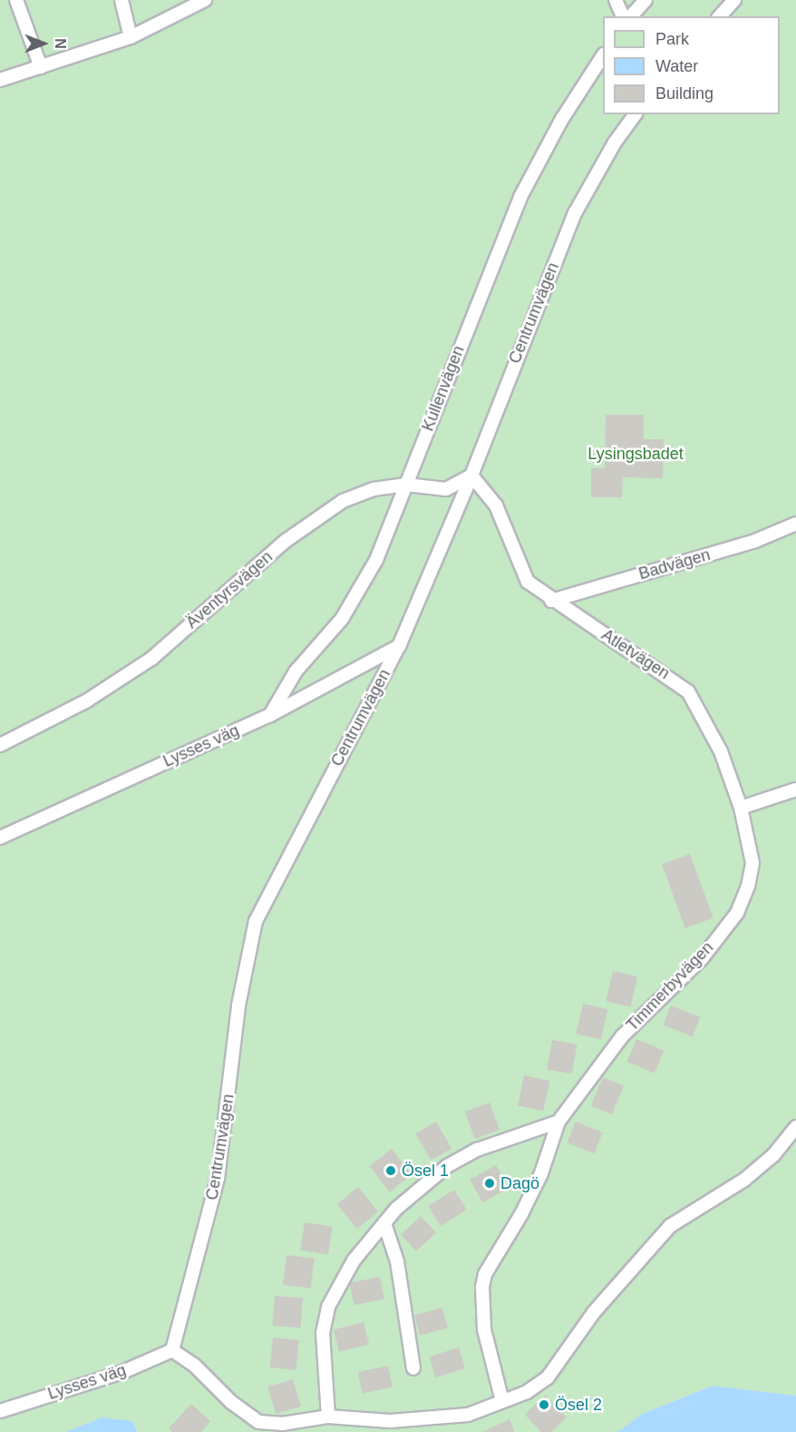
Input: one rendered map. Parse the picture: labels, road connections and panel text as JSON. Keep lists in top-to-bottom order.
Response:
{
  "streets": {
    "lane": [
      "Centrumvägen",
      "Kullenvägen",
      "Badvägen",
      "Äventyrsvägen",
      "Atletvägen",
      "Lysses väg",
      "Timmerbyvägen"
    ]
  },
  "crossings": [
    ["Centrumvägen", "Äventyrsvägen"],
    ["Centrumvägen", "Atletvägen"],
    ["Centrumvägen", "Lysses väg"],
    ["Kullenvägen", "Äventyrsvägen"],
    ["Kullenvägen", "Lysses väg"],
    ["Badvägen", "Atletvägen"],
    ["Äventyrsvägen", "Atletvägen"],
    ["Atletvägen", "Timmerbyvägen"]
  ],
  "parks": ["Lysingsbadet"],
  "places": ["Ösel 1", "Dagö", "Ösel 2"],
  "legend": ["Park", "Water", "Building"],
  "north": "right"
}
